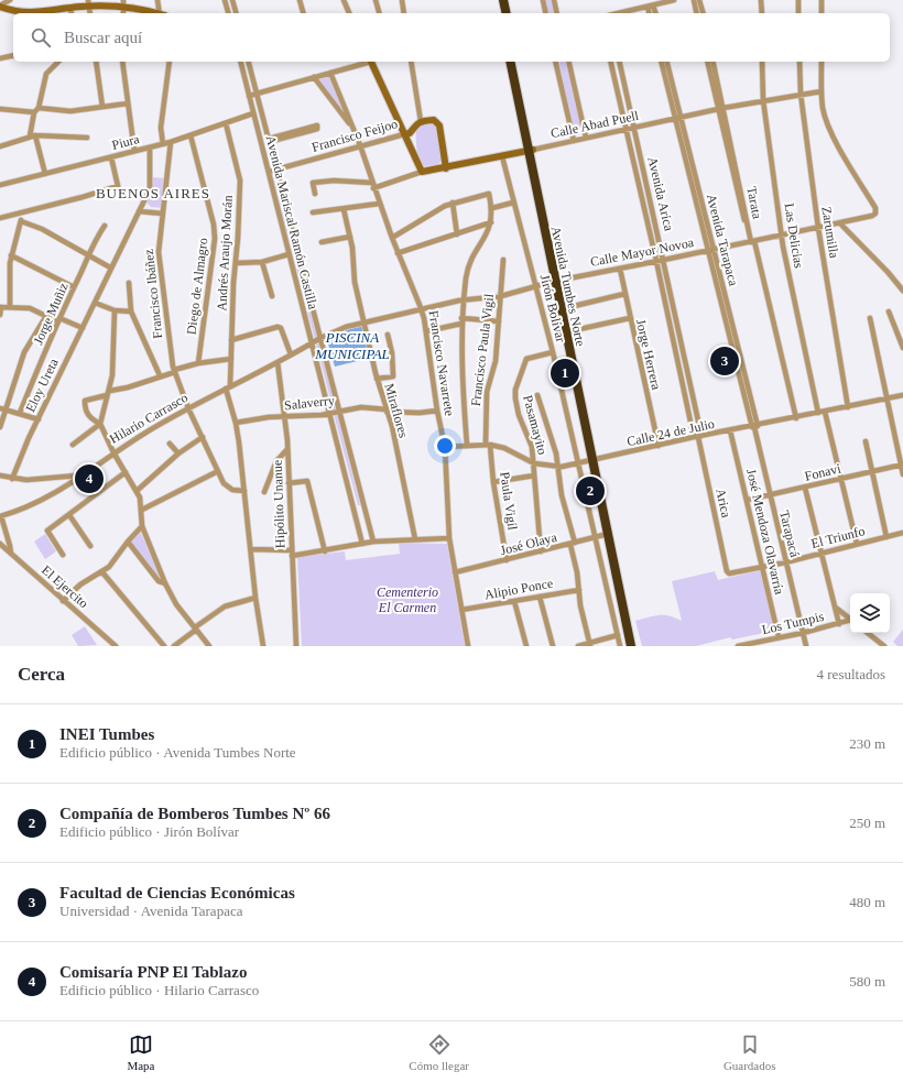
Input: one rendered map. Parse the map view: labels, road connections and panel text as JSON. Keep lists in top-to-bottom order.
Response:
{
  "streets": {
    "highway": ["Avenida Tumbes Norte"],
    "main road": ["Calle Abad Puell", "Francisco Feijoo"],
    "street": [
      "Piura",
      "Avenida Arica",
      "Tarata",
      "Avenida Mariscal Ramón Castilla",
      "Zarumilla",
      "Las Delicias",
      "Avenida Tarapaca",
      "Calle Mayor Novoa",
      "Andrés Araujo Morán",
      "Diego de Almagro",
      "Francisco Ibáñez",
      "Jirón Bolívar",
      "Jorge Muñiz",
      "Francisco Paula Vigil",
      "Jorge Herrera",
      "Francisco Navarrete",
      "Eloy Ureta",
      "Salaverry",
      "Miraflores",
      "Hilario Carrasco",
      "Pasamayito",
      "Calle 24 de Julio",
      "Fonavi",
      "Paula Vigil",
      "Arica",
      "Hipólito Unanue",
      "José Mendoza Olavarría",
      "Tarapacá",
      "El Triunfo",
      "José Olaya",
      "El Ejercito",
      "Alipio Ponce",
      "Los Tumpis"
    ]
  },
  "crossings": [
    ["Calle Abad Puell", "Avenida Arica"],
    ["Calle Abad Puell", "Tarata"],
    ["Calle Abad Puell", "Zarumilla"],
    ["Calle Abad Puell", "Las Delicias"],
    ["Calle Abad Puell", "Avenida Tarapaca"],
    ["Calle Abad Puell", "Calle Mayor Novoa"],
    ["Calle Abad Puell", "Avenida Tumbes Norte"],
    ["Calle Abad Puell", "Jirón Bolívar"],
    ["Calle Abad Puell", "Francisco Navarrete"],
    ["Francisco Feijoo", "Avenida Mariscal Ramón Castilla"],
    ["Francisco Feijoo", "Francisco Navarrete"],
    ["Piura", "Avenida Mariscal Ramón Castilla"],
    ["Piura", "Andrés Araujo Morán"],
    ["Piura", "Diego de Almagro"],
    ["Piura", "Francisco Ibáñez"],
    ["Piura", "Eloy Ureta"],
    ["Avenida Arica", "Calle Mayor Novoa"],
    ["Avenida Arica", "Calle 24 de Julio"],
    ["Avenida Arica", "Arica"],
    ["Tarata", "Calle Mayor Novoa"],
    ["Avenida Mariscal Ramón Castilla", "Calle Mayor Novoa"],
    ["Avenida Mariscal Ramón Castilla", "Salaverry"],
    ["Avenida Mariscal Ramón Castilla", "Hilario Carrasco"],
    ["Zarumilla", "Calle Mayor Novoa"],
    ["Zarumilla", "Calle 24 de Julio"],
    ["Las Delicias", "Calle Mayor Novoa"],
    ["Las Delicias", "Calle 24 de Julio"],
    ["Avenida Tarapaca", "Calle Mayor Novoa"],
    ["Avenida Tarapaca", "Calle 24 de Julio"],
    ["Avenida Tarapaca", "Tarapacá"],
    ["Calle Mayor Novoa", "Avenida Tumbes Norte"],
    ["Calle Mayor Novoa", "Jirón Bolívar"],
    ["Calle Mayor Novoa", "Francisco Paula Vigil"],
    ["Calle Mayor Novoa", "Jorge Herrera"],
    ["Calle Mayor Novoa", "Francisco Navarrete"],
    ["Calle Mayor Novoa", "Miraflores"],
    ["Calle Mayor Novoa", "Hilario Carrasco"],
    ["Andrés Araujo Morán", "Francisco Ibáñez"],
    ["Andrés Araujo Morán", "Salaverry"],
    ["Andrés Araujo Morán", "Hilario Carrasco"],
    ["Avenida Tumbes Norte", "Calle 24 de Julio"],
    ["Avenida Tumbes Norte", "José Olaya"],
    ["Francisco Ibáñez", "Hilario Carrasco"],
    ["Jirón Bolívar", "Pasamayito"],
    ["Jirón Bolívar", "Calle 24 de Julio"],
    ["Jirón Bolívar", "José Olaya"],
    ["Francisco Paula Vigil", "Calle 24 de Julio"],
    ["Francisco Paula Vigil", "Paula Vigil"],
    ["Jorge Herrera", "Calle 24 de Julio"],
    ["Francisco Navarrete", "Salaverry"],
    ["Francisco Navarrete", "Calle 24 de Julio"],
    ["Francisco Navarrete", "José Olaya"],
    ["Francisco Navarrete", "Alipio Ponce"],
    ["Salaverry", "Miraflores"],
    ["Salaverry", "Hipólito Unanue"],
    ["Hilario Carrasco", "Hipólito Unanue"],
    ["Pasamayito", "Calle 24 de Julio"],
    ["Pasamayito", "José Olaya"],
    ["Calle 24 de Julio", "Paula Vigil"],
    ["Calle 24 de Julio", "Arica"],
    ["Calle 24 de Julio", "José Mendoza Olavarría"],
    ["Calle 24 de Julio", "Tarapacá"],
    ["Fonavi", "José Mendoza Olavarría"],
    ["Fonavi", "Tarapacá"],
    ["Paula Vigil", "José Olaya"],
    ["Arica", "El Triunfo"],
    ["José Mendoza Olavarría", "El Triunfo"],
    ["José Mendoza Olavarría", "Los Tumpis"],
    ["Tarapacá", "El Triunfo"],
    ["Tarapacá", "Los Tumpis"]
  ],
  "districts": ["BUENOS AIRES"],
  "water": ["PISCINA MUNICIPAL"],
  "parks": ["Cementerio El Carmen"],
  "page": {
    "search": "Buscar aquí",
    "pins": [
      "3",
      "1",
      "4",
      "2"
    ],
    "heading": ["Cerca", "4 resultados"],
    "list": [
      {
        "mark": "1",
        "name": "INEI Tumbes",
        "note": "Edificio público · Avenida Tumbes Norte",
        "value": "230 m"
      },
      {
        "mark": "2",
        "name": "Compañía de Bomberos Tumbes Nº 66",
        "note": "Edificio público · Jirón Bolívar",
        "value": "250 m"
      },
      {
        "mark": "3",
        "name": "Facultad de Ciencias Económicas",
        "note": "Universidad · Avenida Tarapaca",
        "value": "480 m"
      },
      {
        "mark": "4",
        "name": "Comisaría PNP El Tablazo",
        "note": "Edificio público · Hilario Carrasco",
        "value": "580 m"
      }
    ],
    "nav": ["Mapa", "Cómo llegar", "Guardados"]
  }
}
